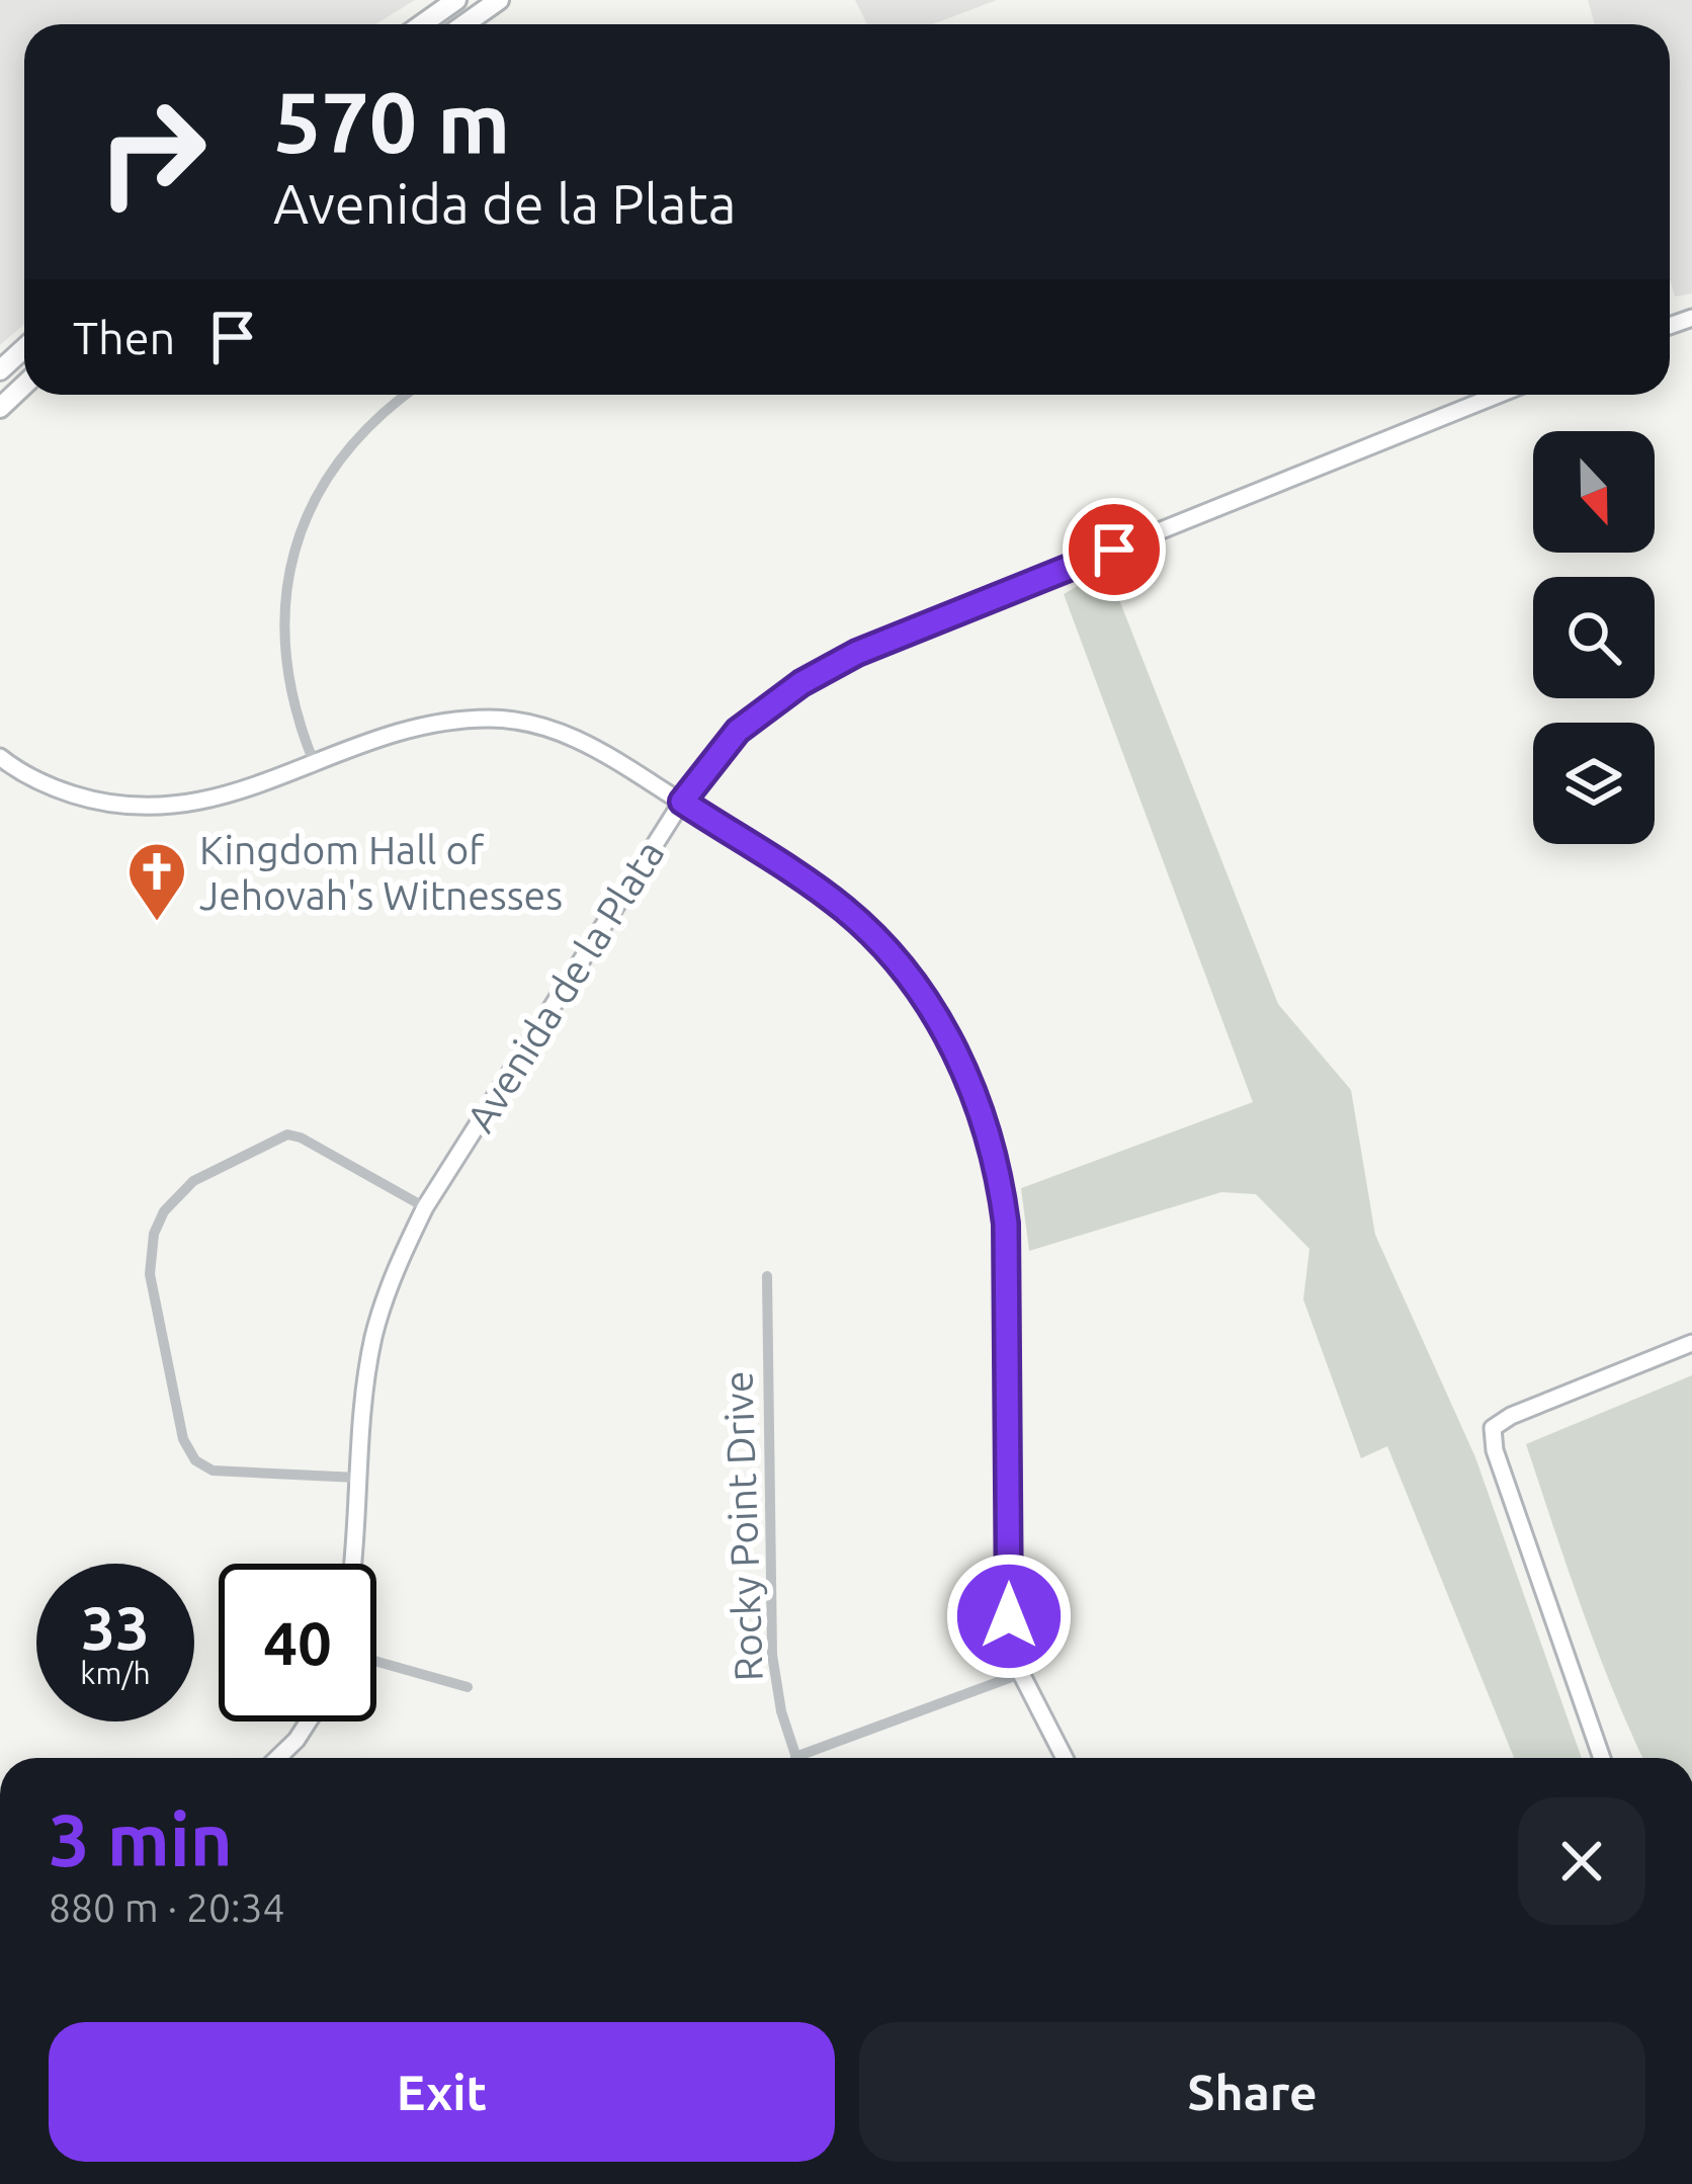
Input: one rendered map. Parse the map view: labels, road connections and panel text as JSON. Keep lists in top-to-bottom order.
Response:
{
  "streets": {
    "street": ["Avenida de la Plata", "Rocky Point Drive"]
  },
  "places": {
    "church": ["Kingdom Hall of Jehovah's Witnesses"]
  },
  "north": "bottom",
  "page": {
    "turn": ["570 m", "Avenida de la Plata"],
    "then": "Then",
    "speed": "33 km/h",
    "limit": "40",
    "heading": ["3 min", "880 m · 20:34"],
    "buttons": ["Exit", "Share"]
  }
}
